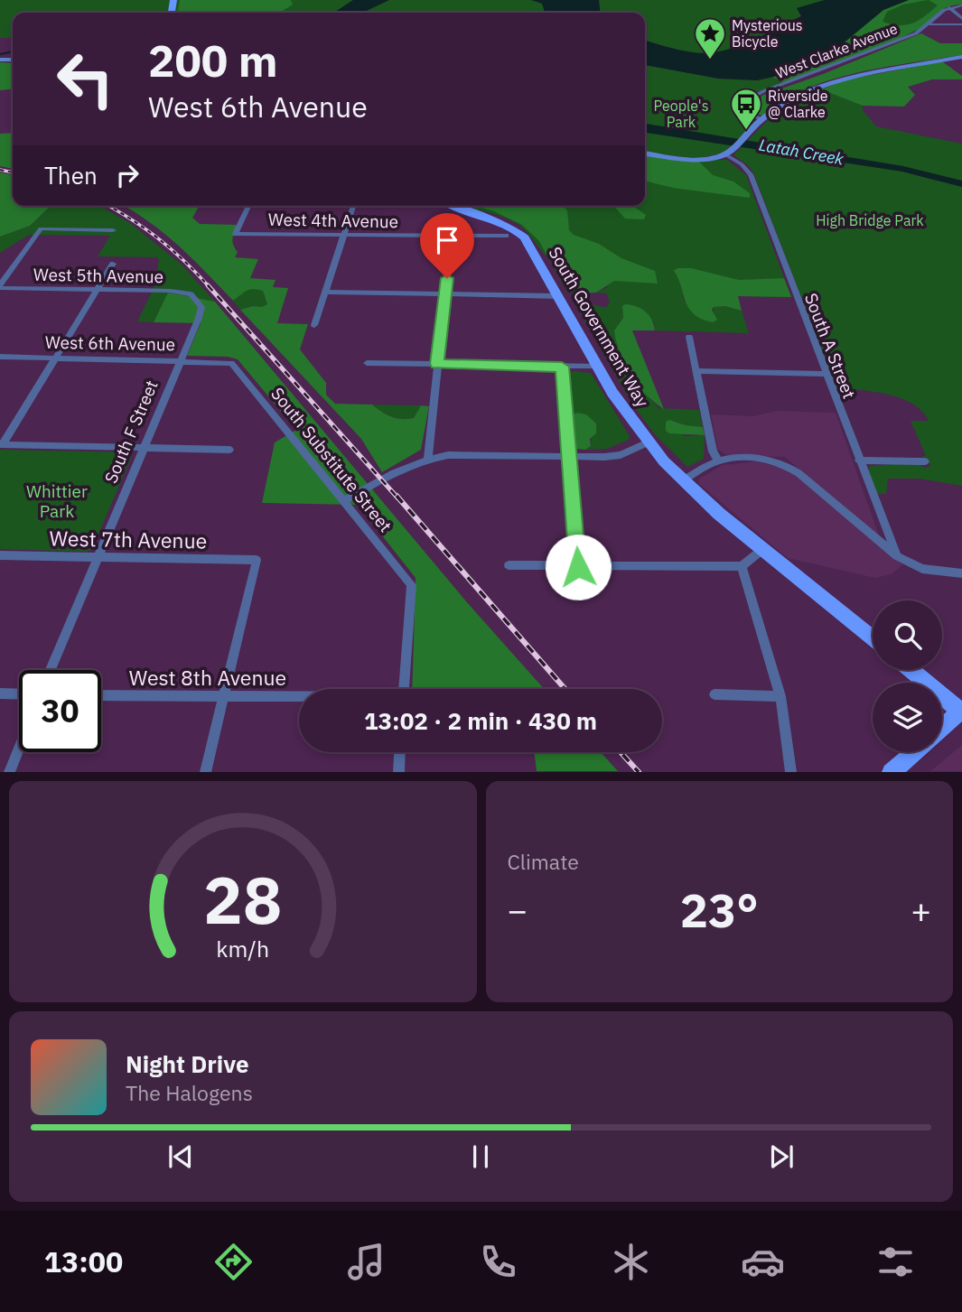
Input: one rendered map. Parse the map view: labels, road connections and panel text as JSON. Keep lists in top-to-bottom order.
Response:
{
  "streets": {
    "main road": ["South Government Way"],
    "street": [
      "West Clarke Avenue",
      "West 4th Avenue",
      "West 5th Avenue",
      "West 6th Avenue",
      "South A Street",
      "South F Street",
      "South Substitute Street",
      "West 7th Avenue",
      "West 8th Avenue"
    ]
  },
  "crossings": [
    ["West 5th Avenue", "South F Street"],
    ["West 6th Avenue", "South F Street"],
    ["West 6th Avenue", "South Substitute Street"],
    ["South F Street", "West 7th Avenue"],
    ["West 7th Avenue", "West 8th Avenue"]
  ],
  "water": ["Latah Creek"],
  "parks": ["People's Park", "High Bridge Park", "Whittier Park"],
  "places": {
    "place": ["Mysterious Bicycle"],
    "bus stop": ["Riverside @ Clarke"]
  },
  "page": {
    "turn": ["200 m", "West 6th Avenue"],
    "then": "Then",
    "limit": "30",
    "trip": "13:02 · 2 min · 430 m",
    "tile": "Climate",
    "heat": ["−", "23°", "+"],
    "song": ["Night Drive", "The Halogens"],
    "tabs": "13:00",
    "gauge": ["28", "km/h"]
  }
}
